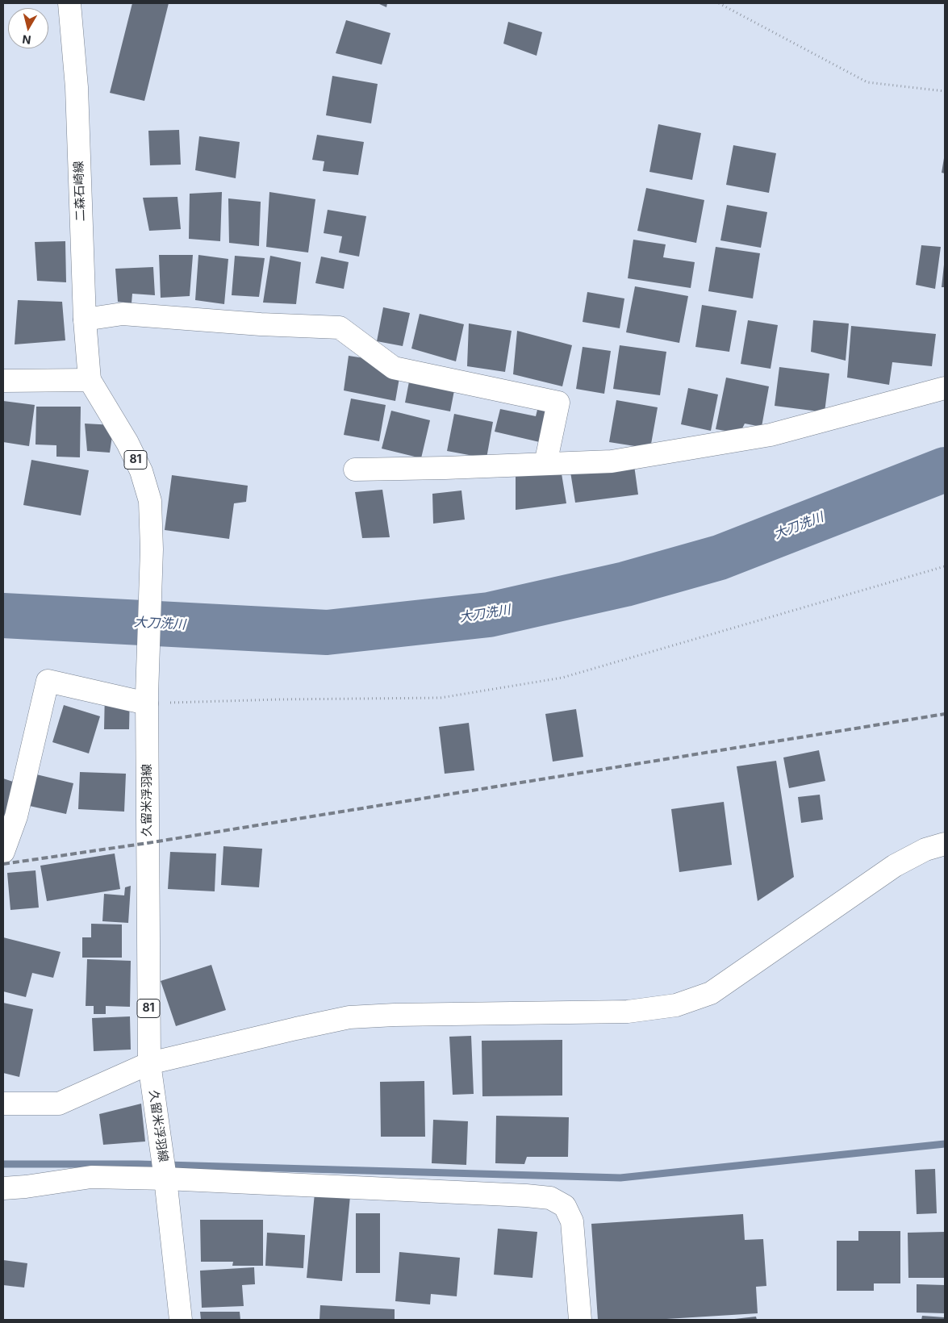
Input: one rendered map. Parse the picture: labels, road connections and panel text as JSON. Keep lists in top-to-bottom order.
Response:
{
  "streets": {
    "street": ["二森石崎線", "81", "久留米浮羽線"]
  },
  "crossings": [
    ["二森石崎線", "久留米浮羽線"]
  ],
  "water": ["大刀洗川"],
  "north": "bottom"
}
